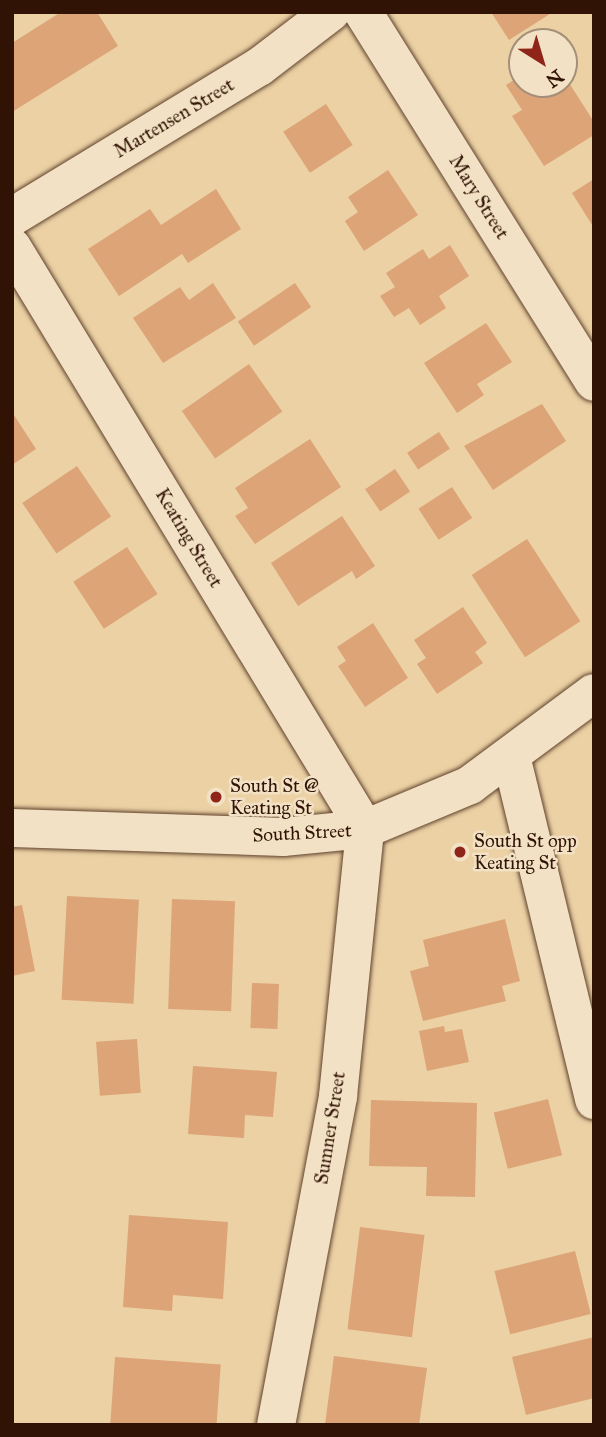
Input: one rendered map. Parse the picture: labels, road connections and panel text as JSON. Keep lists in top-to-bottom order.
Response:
{
  "streets": {
    "street": [
      "Martensen Street",
      "Mary Street",
      "Keating Street",
      "South Street",
      "Sumner Street"
    ]
  },
  "crossings": [
    ["Keating Street", "South Street"],
    ["Keating Street", "Sumner Street"],
    ["South Street", "Sumner Street"]
  ],
  "places": ["South St @ Keating St", "South St opp Keating St"],
  "north": "bottom right"
}
